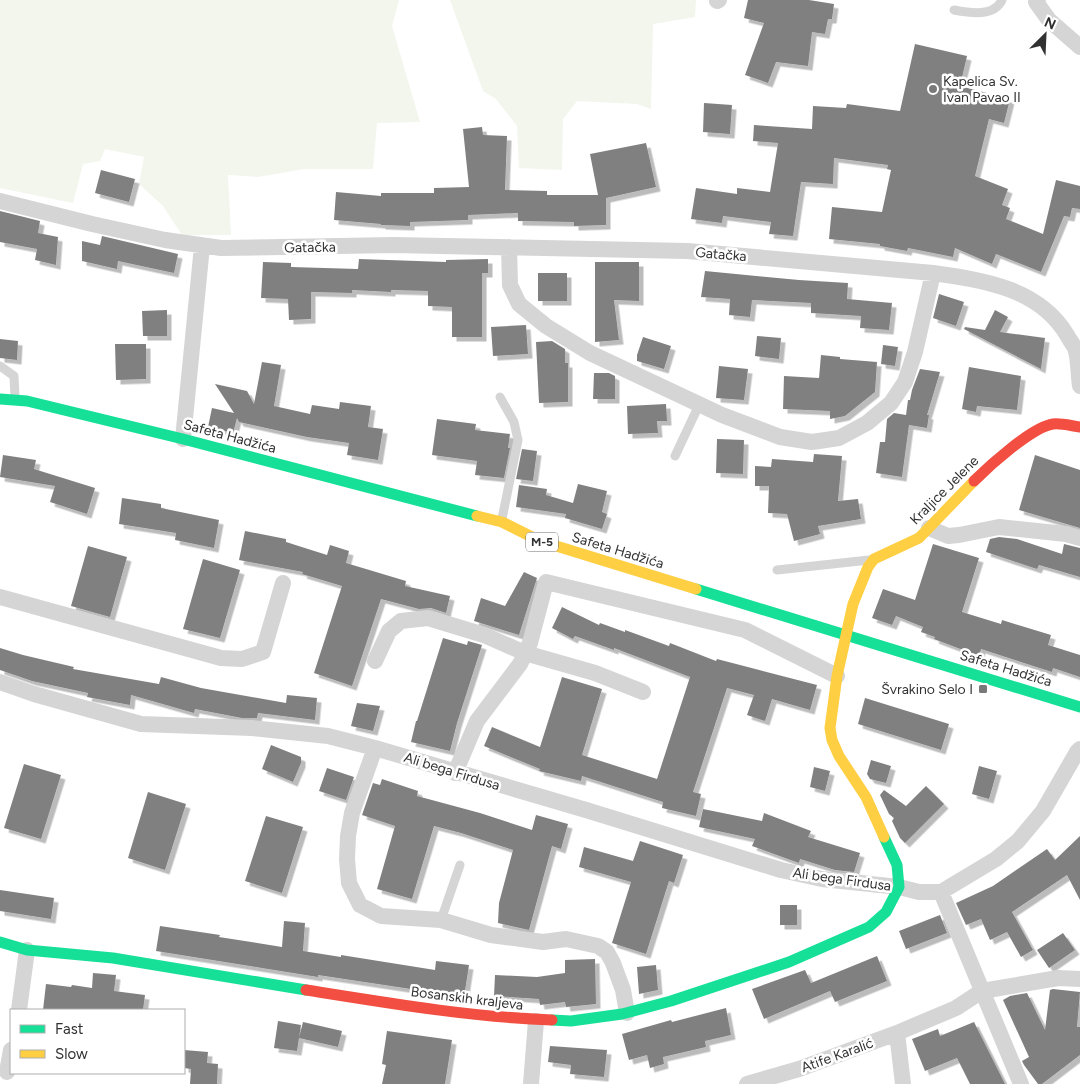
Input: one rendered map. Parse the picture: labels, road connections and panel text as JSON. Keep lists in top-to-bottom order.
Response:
{
  "streets": {
    "main road": [
      "Safeta Hadžića",
      "Kraljice Jelene",
      "M-5",
      "Ali bega Firdusa",
      "Bosanskih kraljeva"
    ],
    "street": ["Gatačka", "Atife Karalić"]
  },
  "crossings": [
    ["Safeta Hadžića", "Ali bega Firdusa"],
    ["Ali bega Firdusa", "Bosanskih kraljeva"]
  ],
  "places": {
    "other": ["Kapelica Sv. Ivan Pavao II"],
    "transit": ["Švrakino Selo I"]
  },
  "legend": ["Fast", "Slow"],
  "north": "top right"
}
